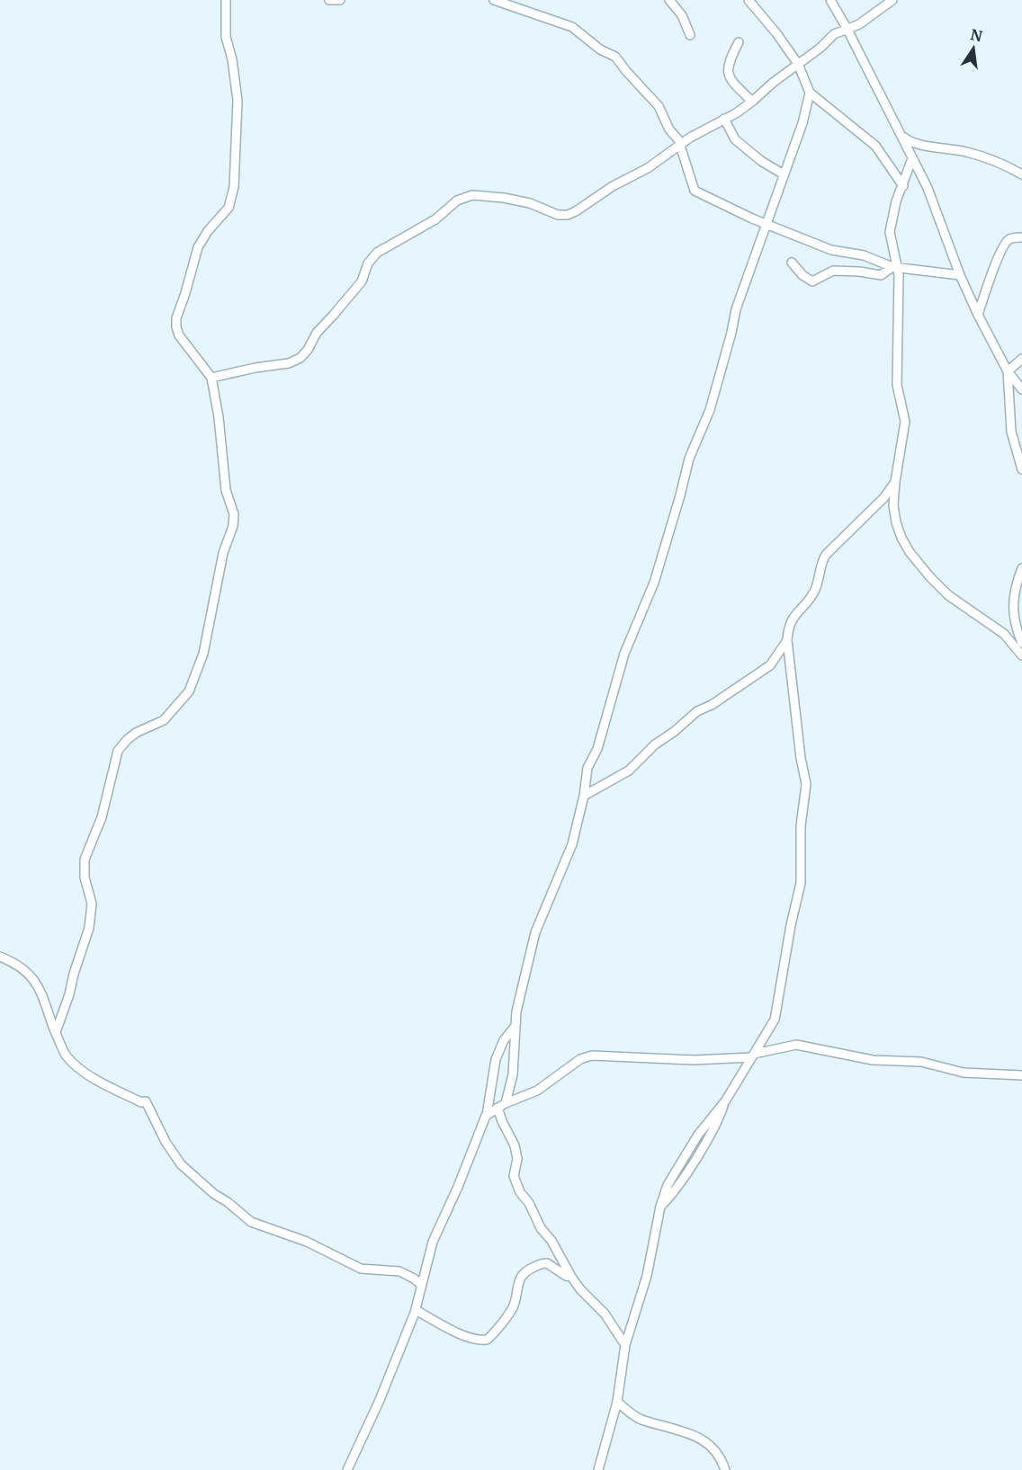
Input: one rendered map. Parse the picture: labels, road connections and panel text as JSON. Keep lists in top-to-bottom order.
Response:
{
  "north": "top"
}
